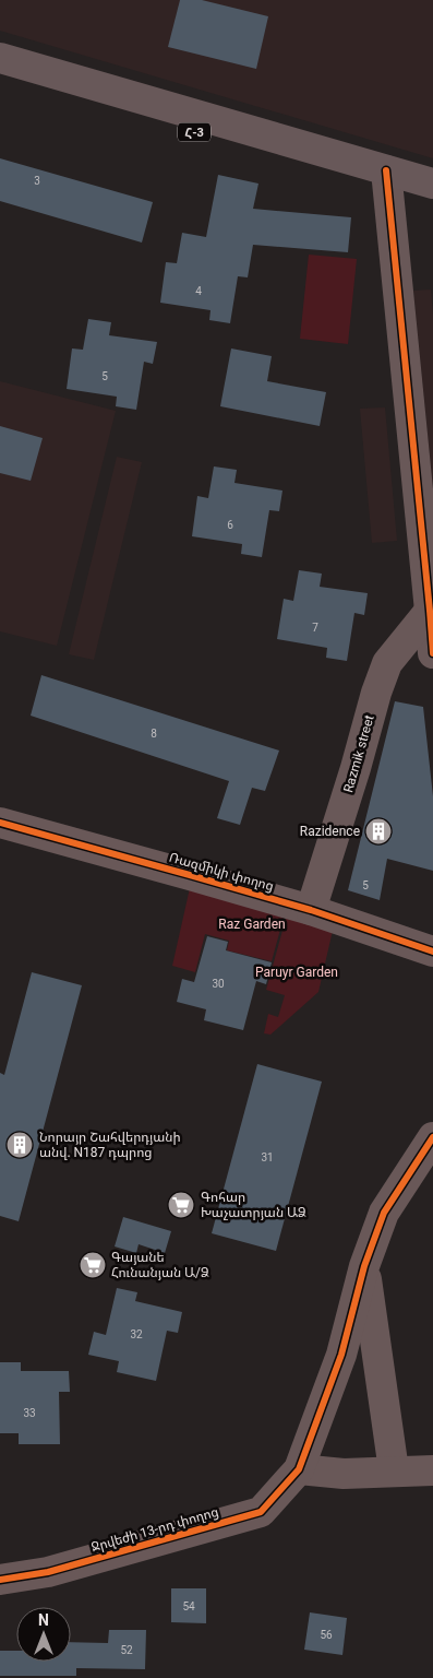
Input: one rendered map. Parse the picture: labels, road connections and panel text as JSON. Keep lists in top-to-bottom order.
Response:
{
  "streets": {
    "main road": ["Հ-3"],
    "street": ["Razmik street", "Ռազմիկի փողոց", "Ջրվեժի 13-րդ փողոց"]
  },
  "crossings": [
    ["Razmik street", "Ռազմիկի փողոց"]
  ],
  "parks": ["Raz Garden", "Paruyr Garden"],
  "places": {
    "building": ["Razidence", "Նորայր Շահվերդյանի անվ. N187 դպրոց"],
    "supermarket": ["Գոհար Խաչատրյան ԱՁ", "Գայանե Հունանյան Ա/Ձ"]
  },
  "house_numbers": [
    "3",
    "4",
    "5",
    "6",
    "7",
    "8",
    "5",
    "30",
    "31",
    "32",
    "33",
    "54",
    "56",
    "52"
  ],
  "north": "top"
}
